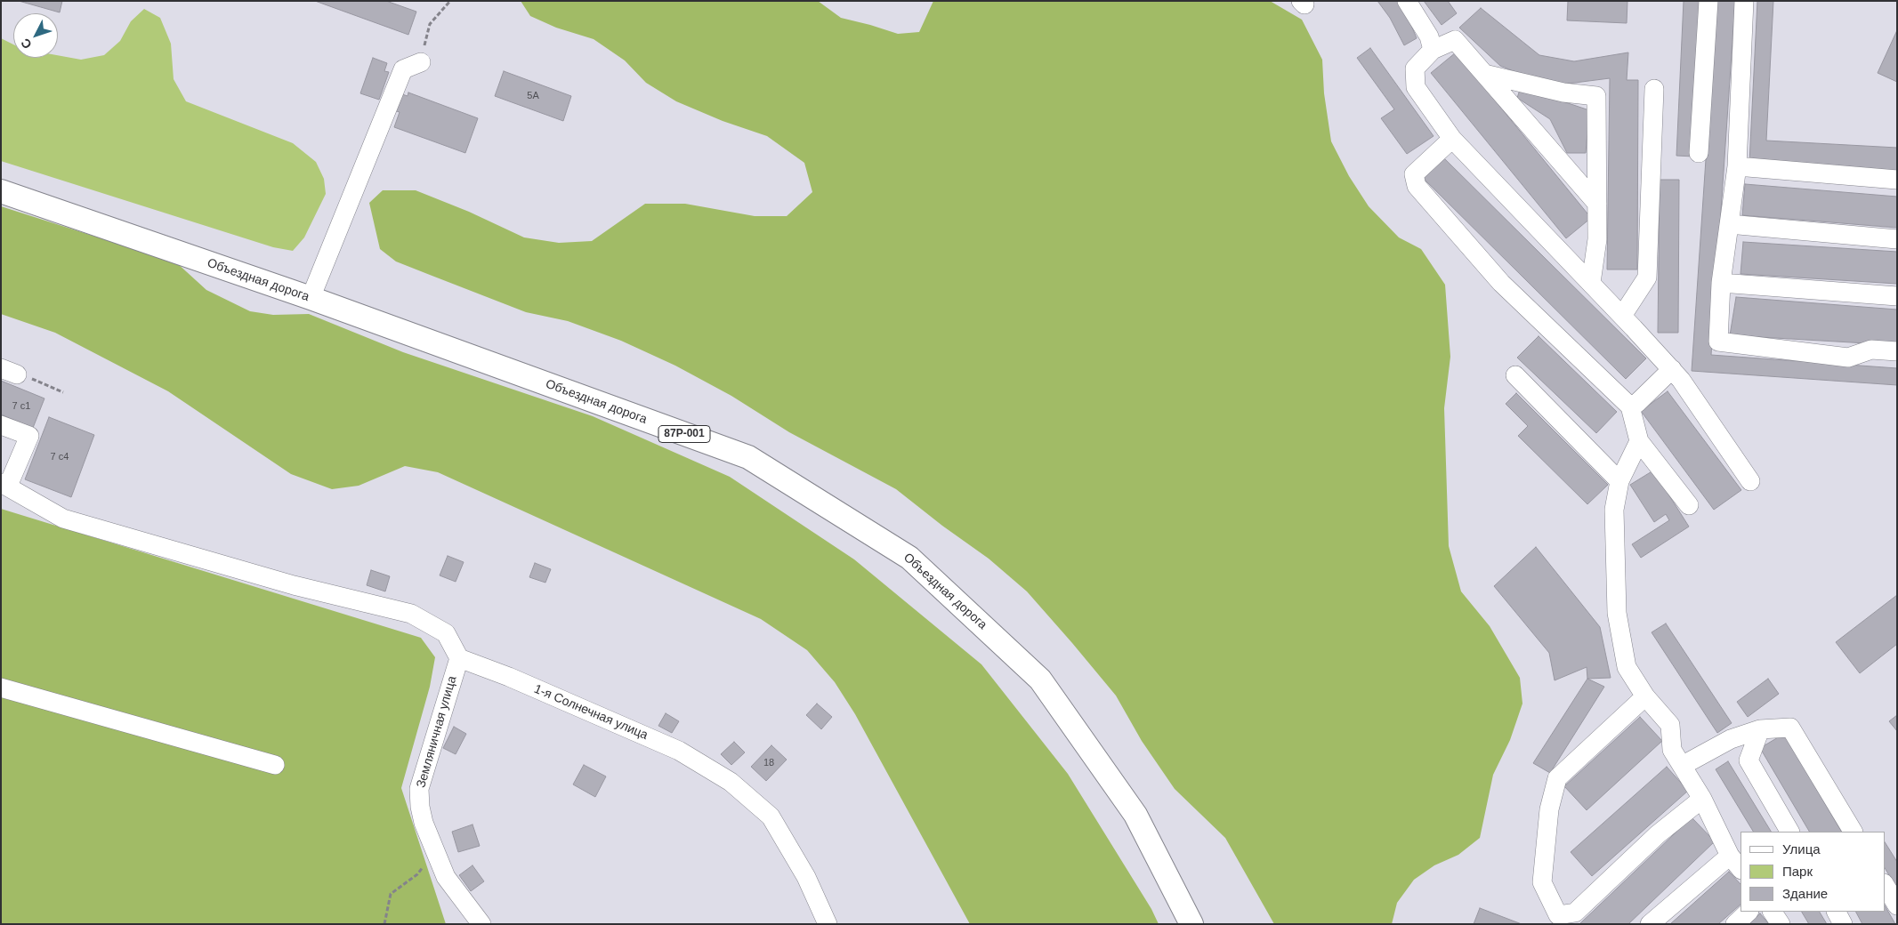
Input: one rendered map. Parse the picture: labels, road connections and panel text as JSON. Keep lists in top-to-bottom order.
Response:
{
  "streets": {
    "main road": ["Объездная дорога", "87Р-001"],
    "street": ["1-я Солнечная улица", "Земляничная улица"]
  },
  "crossings": [
    ["1-я Солнечная улица", "Земляничная улица"]
  ],
  "house_numbers": [
    "5А",
    "7 с1",
    "7 с4",
    "18"
  ],
  "legend": ["Улица", "Парк", "Здание"],
  "north": "bottom left"
}
